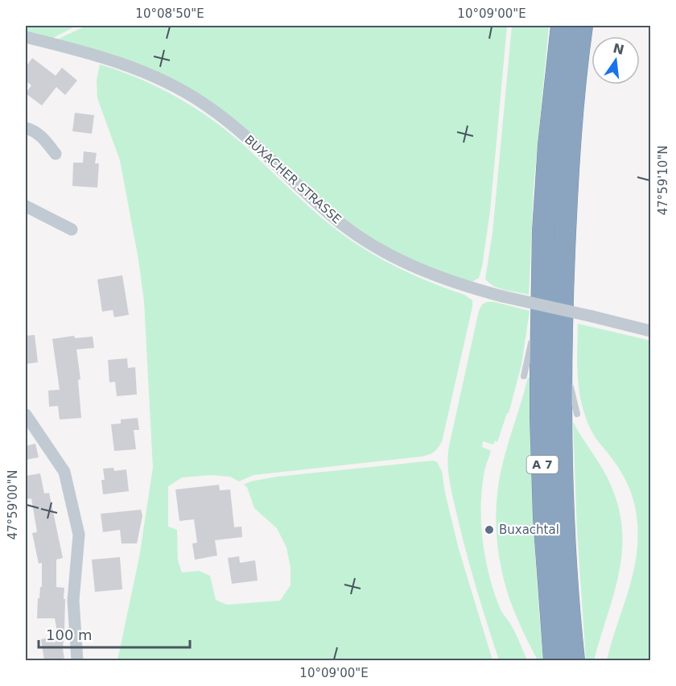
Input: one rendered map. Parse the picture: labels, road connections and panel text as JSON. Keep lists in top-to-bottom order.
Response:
{
  "streets": {
    "highway": ["A 7"],
    "street": ["BUXACHER STRASSE"]
  },
  "places": ["Buxachtal"],
  "scale_bar": "100 m",
  "north": "top",
  "coordinates": [
    "10°08'50\"E",
    "10°09'00\"E",
    "47°59'10\"N",
    "47°59'00\"N"
  ]
}
